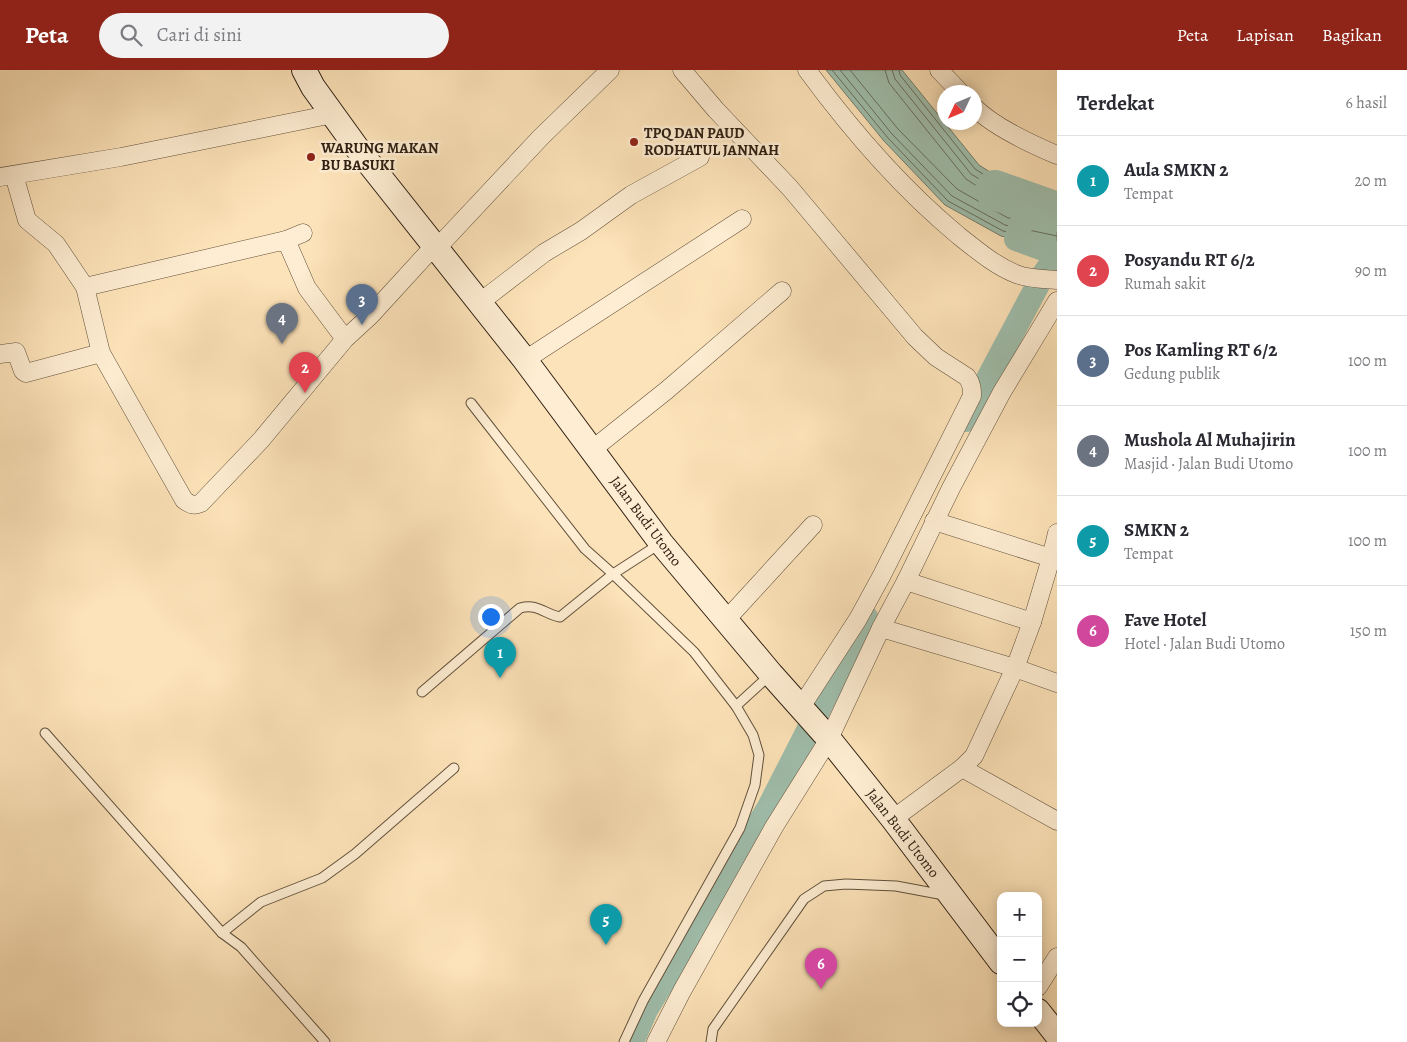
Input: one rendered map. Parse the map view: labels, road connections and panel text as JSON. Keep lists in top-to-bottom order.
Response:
{
  "streets": {
    "main road": ["Jalan Budi Utomo"]
  },
  "places": ["TPQ DAN PAUD RODHATUL JANNAH", "WARUNG MAKAN BU BASUKI"],
  "north": "bottom left",
  "page": {
    "header": "Peta",
    "search": "Cari di sini",
    "nav": ["Peta", "Lapisan", "Bagikan"],
    "heading": ["Terdekat", "6 hasil"],
    "list": [
      {
        "mark": "1",
        "name": "Aula SMKN 2",
        "note": "Tempat",
        "value": "20 m"
      },
      {
        "mark": "2",
        "name": "Posyandu RT 6/2",
        "note": "Rumah sakit",
        "value": "90 m"
      },
      {
        "mark": "3",
        "name": "Pos Kamling RT 6/2",
        "note": "Gedung publik",
        "value": "100 m"
      },
      {
        "mark": "4",
        "name": "Mushola Al Muhajirin",
        "note": "Masjid · Jalan Budi Utomo",
        "value": "100 m"
      },
      {
        "mark": "5",
        "name": "SMKN 2",
        "note": "Tempat",
        "value": "100 m"
      },
      {
        "mark": "6",
        "name": "Fave Hotel",
        "note": "Hotel · Jalan Budi Utomo",
        "value": "150 m"
      }
    ],
    "pins": [
      "3",
      "4",
      "2",
      "1",
      "5",
      "6"
    ],
    "map_buttons": ["+", "−"]
  }
}
